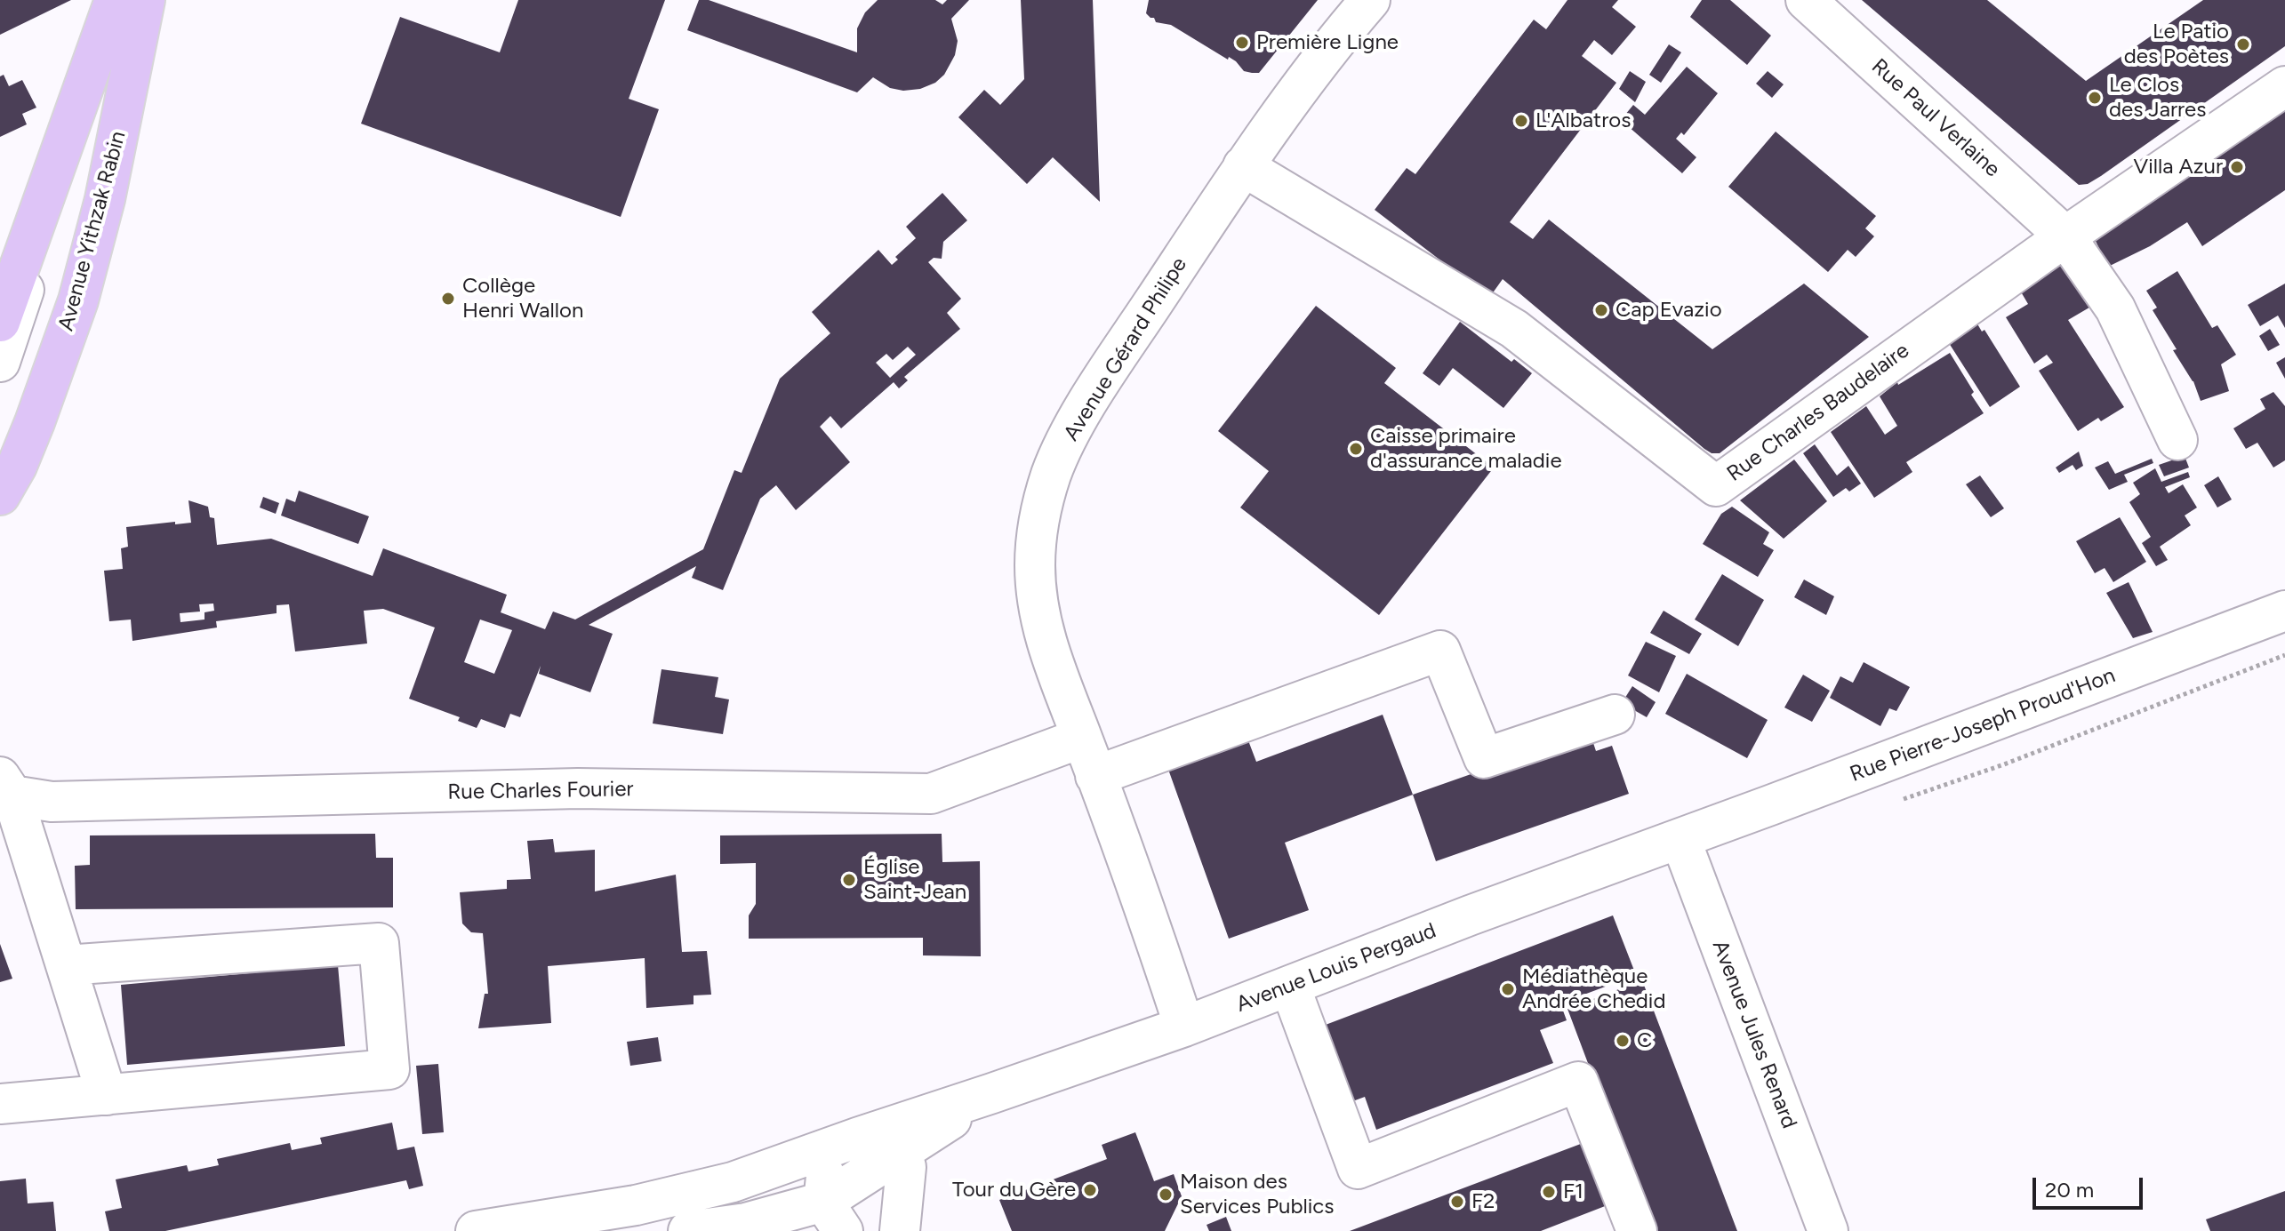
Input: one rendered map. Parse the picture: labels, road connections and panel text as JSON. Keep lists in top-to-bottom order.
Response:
{
  "streets": {
    "main road": ["Avenue Yithzak Rabin"],
    "street": [
      "Rue Paul Verlaine",
      "Avenue Gérard Philipe",
      "Rue Charles Baudelaire",
      "Rue Pierre-Joseph Proud'Hon",
      "Rue Charles Fourier",
      "Avenue Louis Pergaud",
      "Avenue Jules Renard"
    ]
  },
  "crossings": [
    ["Rue Paul Verlaine", "Rue Charles Baudelaire"],
    ["Avenue Gérard Philipe", "Rue Charles Baudelaire"],
    ["Avenue Gérard Philipe", "Rue Charles Fourier"],
    ["Avenue Gérard Philipe", "Avenue Louis Pergaud"],
    ["Rue Pierre-Joseph Proud'Hon", "Avenue Louis Pergaud"],
    ["Rue Pierre-Joseph Proud'Hon", "Avenue Jules Renard"],
    ["Avenue Louis Pergaud", "Avenue Jules Renard"]
  ],
  "places": [
    "Première Ligne",
    "Le Patio des Poètes",
    "Le Clos des Jarres",
    "L'Albatros",
    "Villa Azur",
    "Collège Henri Wallon",
    "Cap Evazio",
    "Caisse primaire d'assurance maladie",
    "Église Saint-Jean",
    "Médiathèque Andrée Chedid",
    "C",
    "Tour du Gère",
    "F1",
    "Maison des Services Publics",
    "F2"
  ],
  "scale_bar": "20 m"
}
